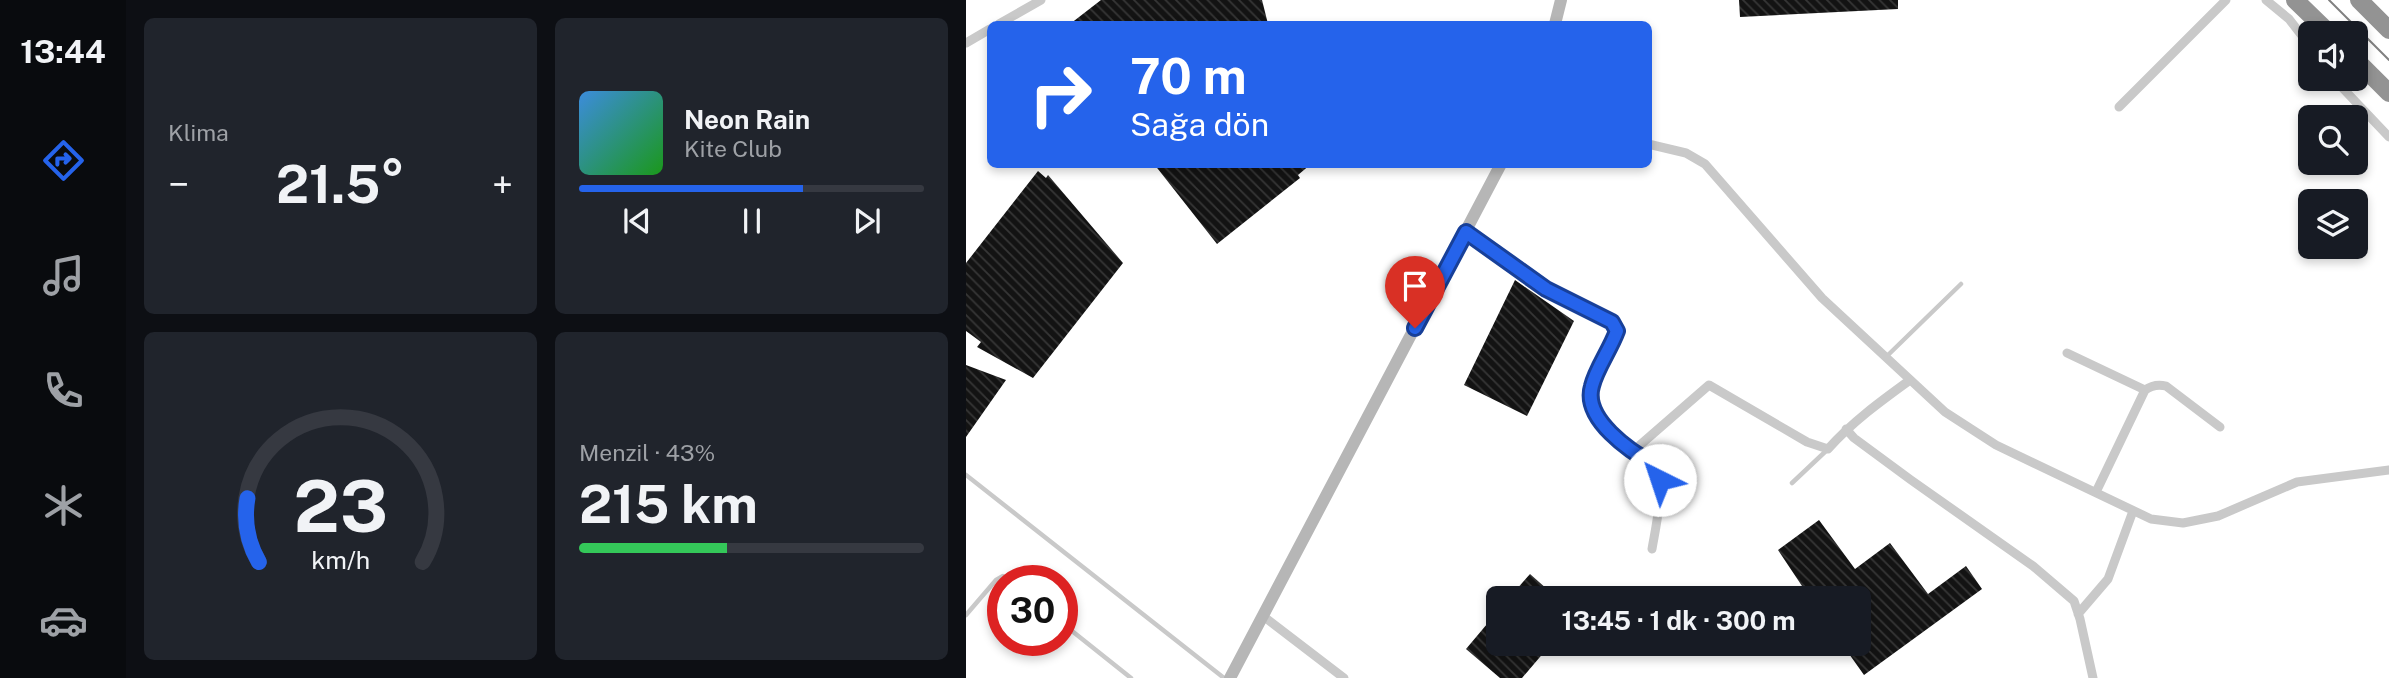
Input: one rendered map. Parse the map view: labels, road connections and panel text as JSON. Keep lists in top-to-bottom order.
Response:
{
  "page": {
    "tabs": "13:44",
    "tile": [
      "Klima",
      ["Menzil · 43%", "215 km"]
    ],
    "turn": ["70 m", "Sağa dön"],
    "song": ["Neon Rain", "Kite Club"],
    "heat": ["−", "21.5°", "+"],
    "limit": "30",
    "trip": "13:45 · 1 dk · 300 m",
    "gauge": ["23", "km/h"]
  }
}
